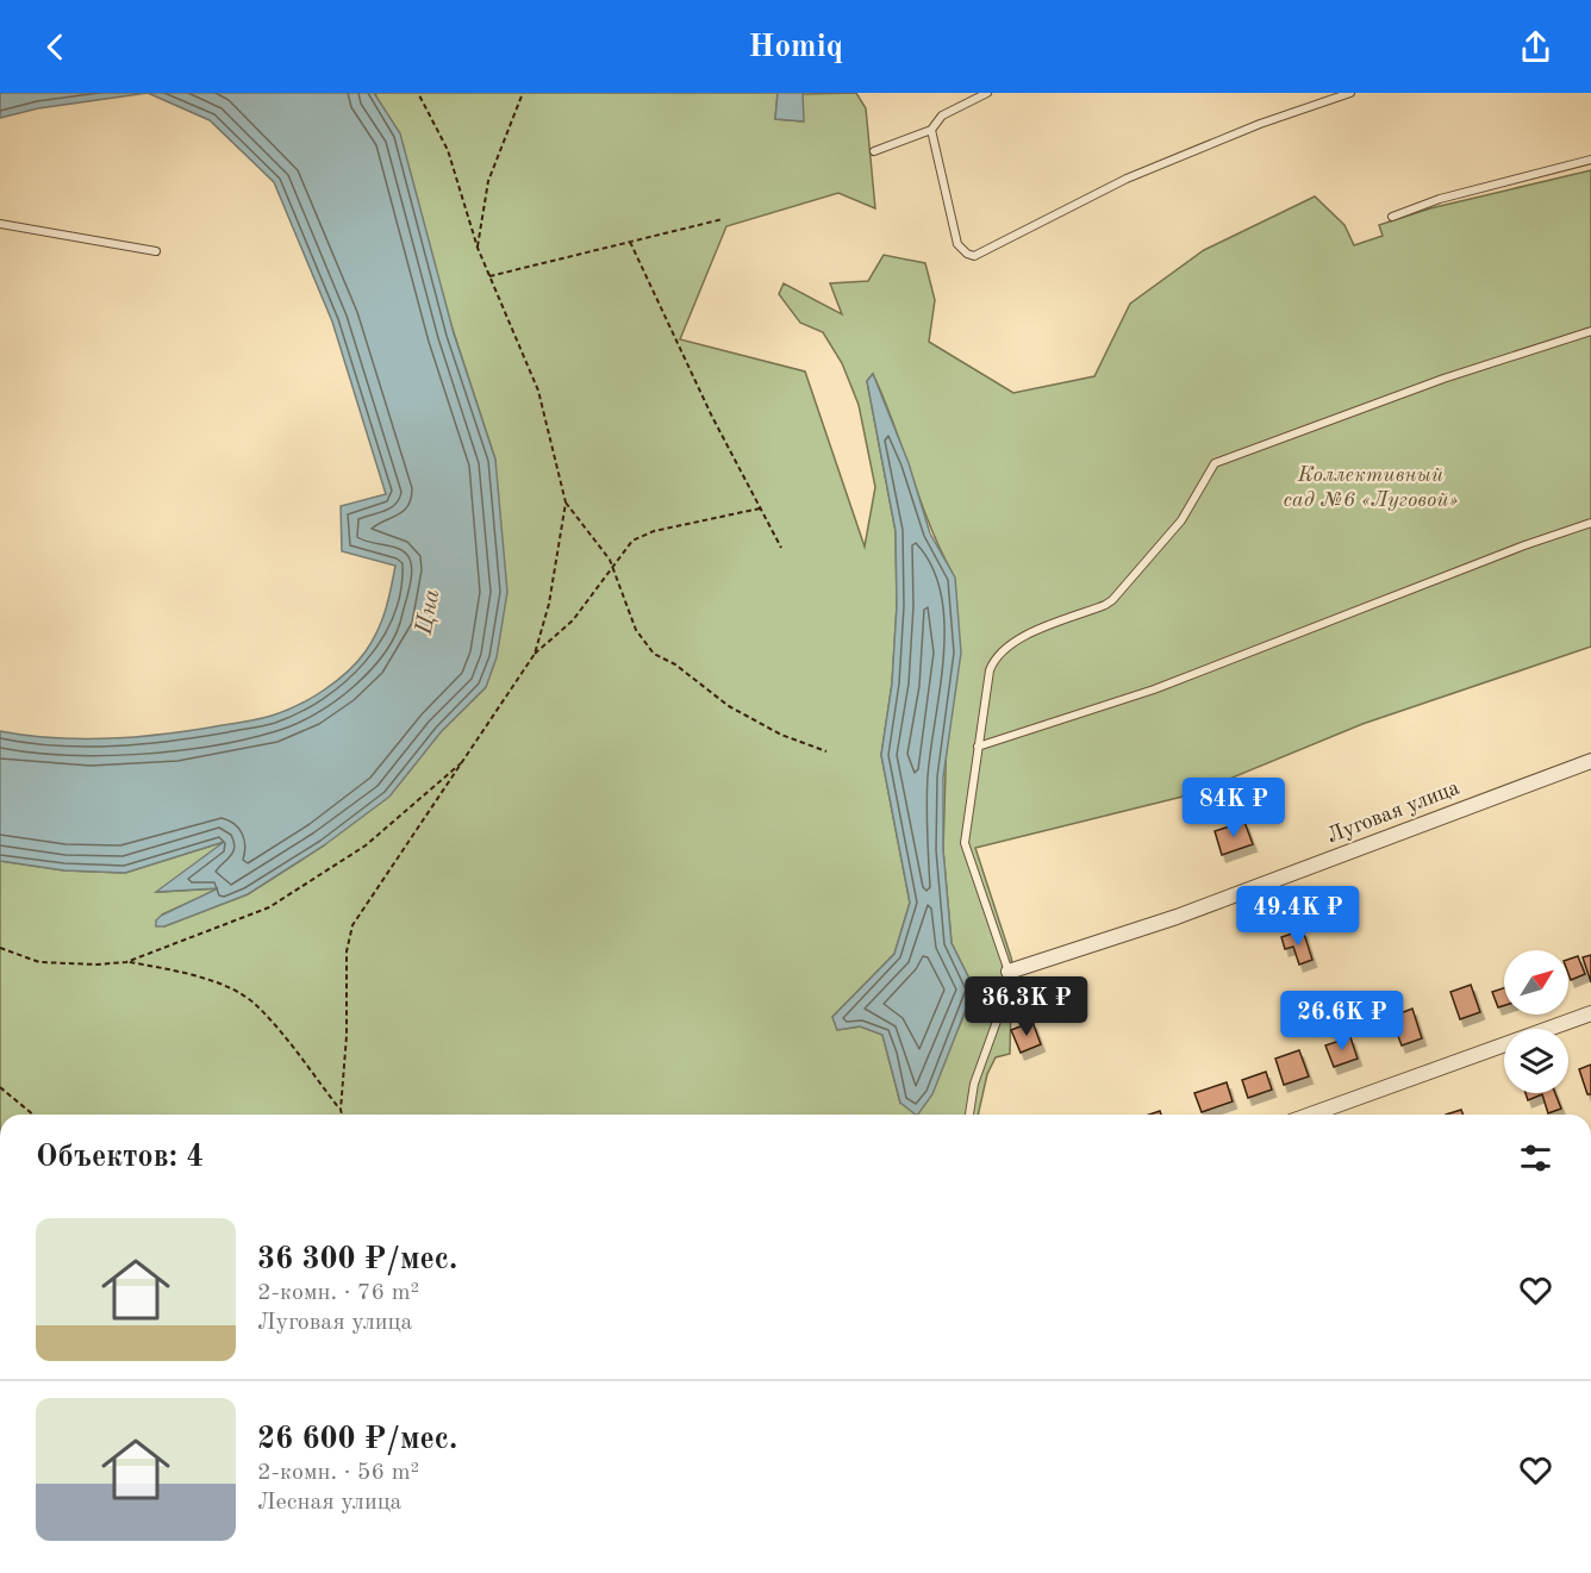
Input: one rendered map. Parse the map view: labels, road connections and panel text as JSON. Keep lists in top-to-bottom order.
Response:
{
  "streets": {
    "street": ["Луговая улица"]
  },
  "water": ["Цна"],
  "parks": ["Коллективный сад №6 «Луговой»"],
  "north": "top right",
  "page": {
    "header": "Homiq",
    "price": [
      "84K ₽",
      "49.4K ₽",
      "36.3K ₽",
      "26.6K ₽"
    ],
    "heading": "Объектов: 4",
    "list": [
      {
        "name": "36 300 ₽/мес.",
        "note": "2-комн. · 76 m² · Луговая улица"
      },
      {
        "name": "26 600 ₽/мес.",
        "note": "2-комн. · 56 m² · Лесная улица"
      }
    ]
  }
}
